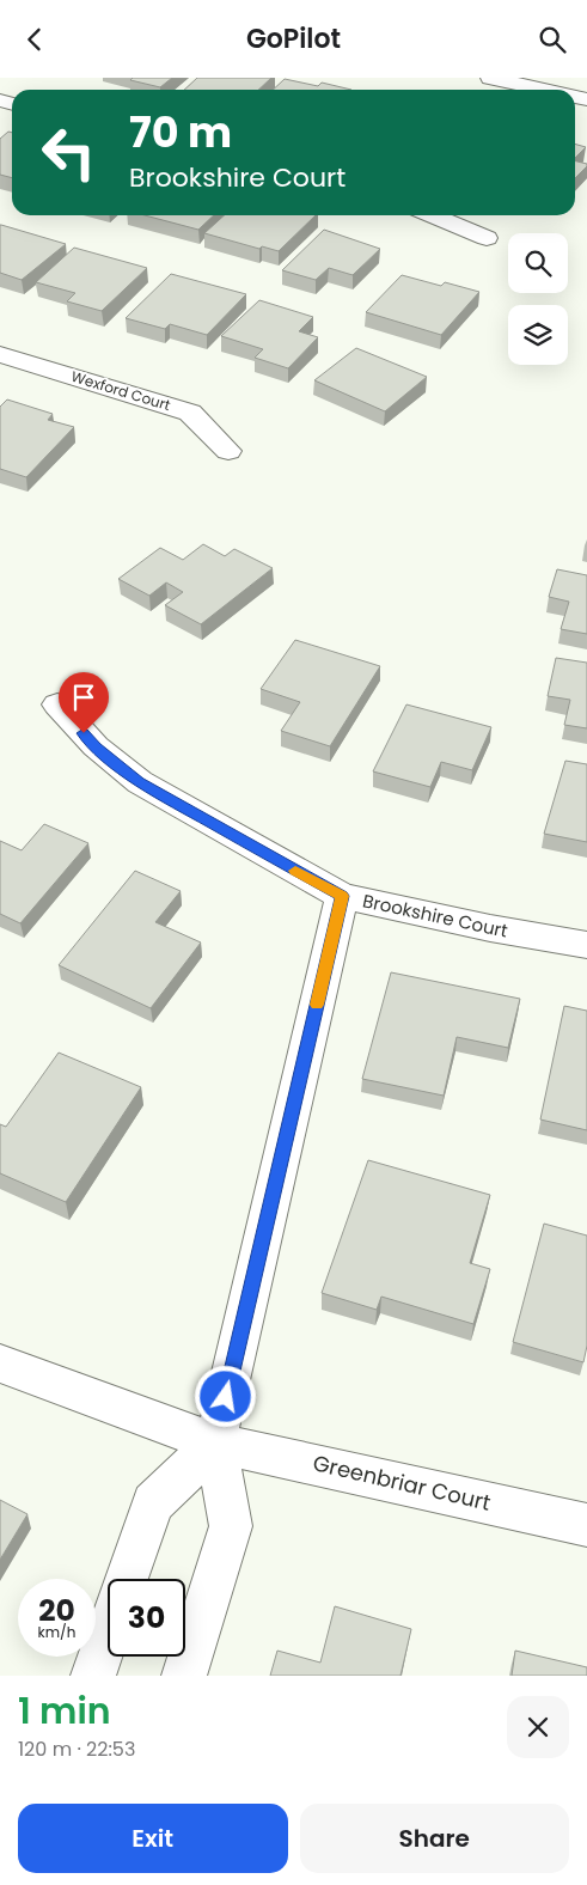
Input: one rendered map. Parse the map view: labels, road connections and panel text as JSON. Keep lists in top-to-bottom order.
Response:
{
  "streets": {
    "street": ["Wexford Court", "Brookshire Court", "Greenbriar Court"]
  },
  "page": {
    "header": "GoPilot",
    "turn": ["70 m", "Brookshire Court"],
    "speed": "20 km/h",
    "limit": "30",
    "heading": ["1 min", "120 m · 22:53"],
    "buttons": ["Exit", "Share"]
  }
}
